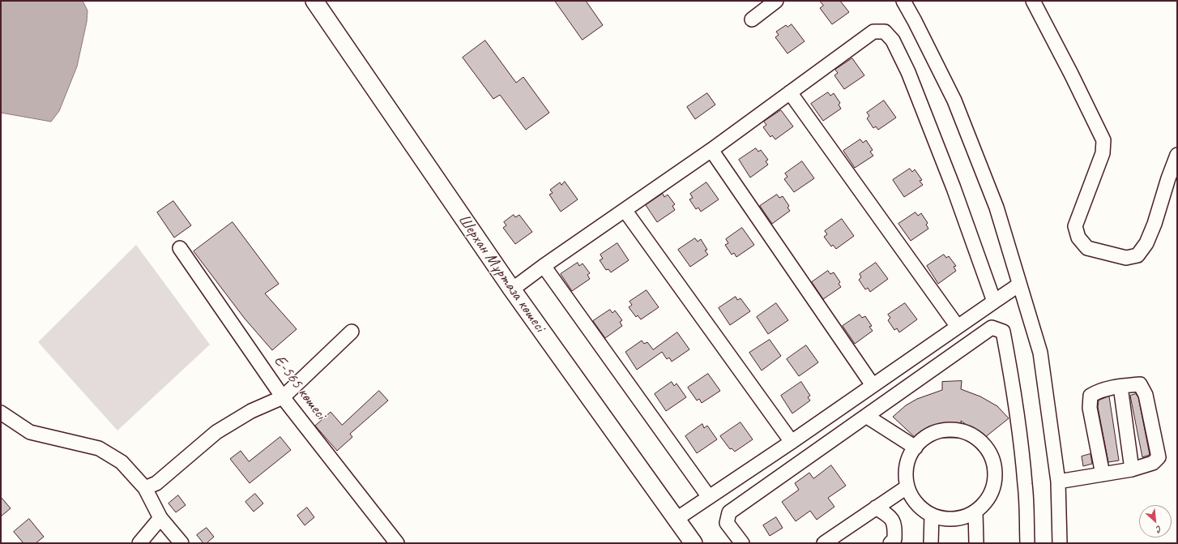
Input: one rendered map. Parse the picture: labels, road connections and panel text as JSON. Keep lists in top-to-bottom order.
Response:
{
  "streets": {
    "main road": ["Шерхан Мұртаза көшесі"],
    "street": ["Е-565 көшесі"]
  },
  "north": "bottom right"
}
